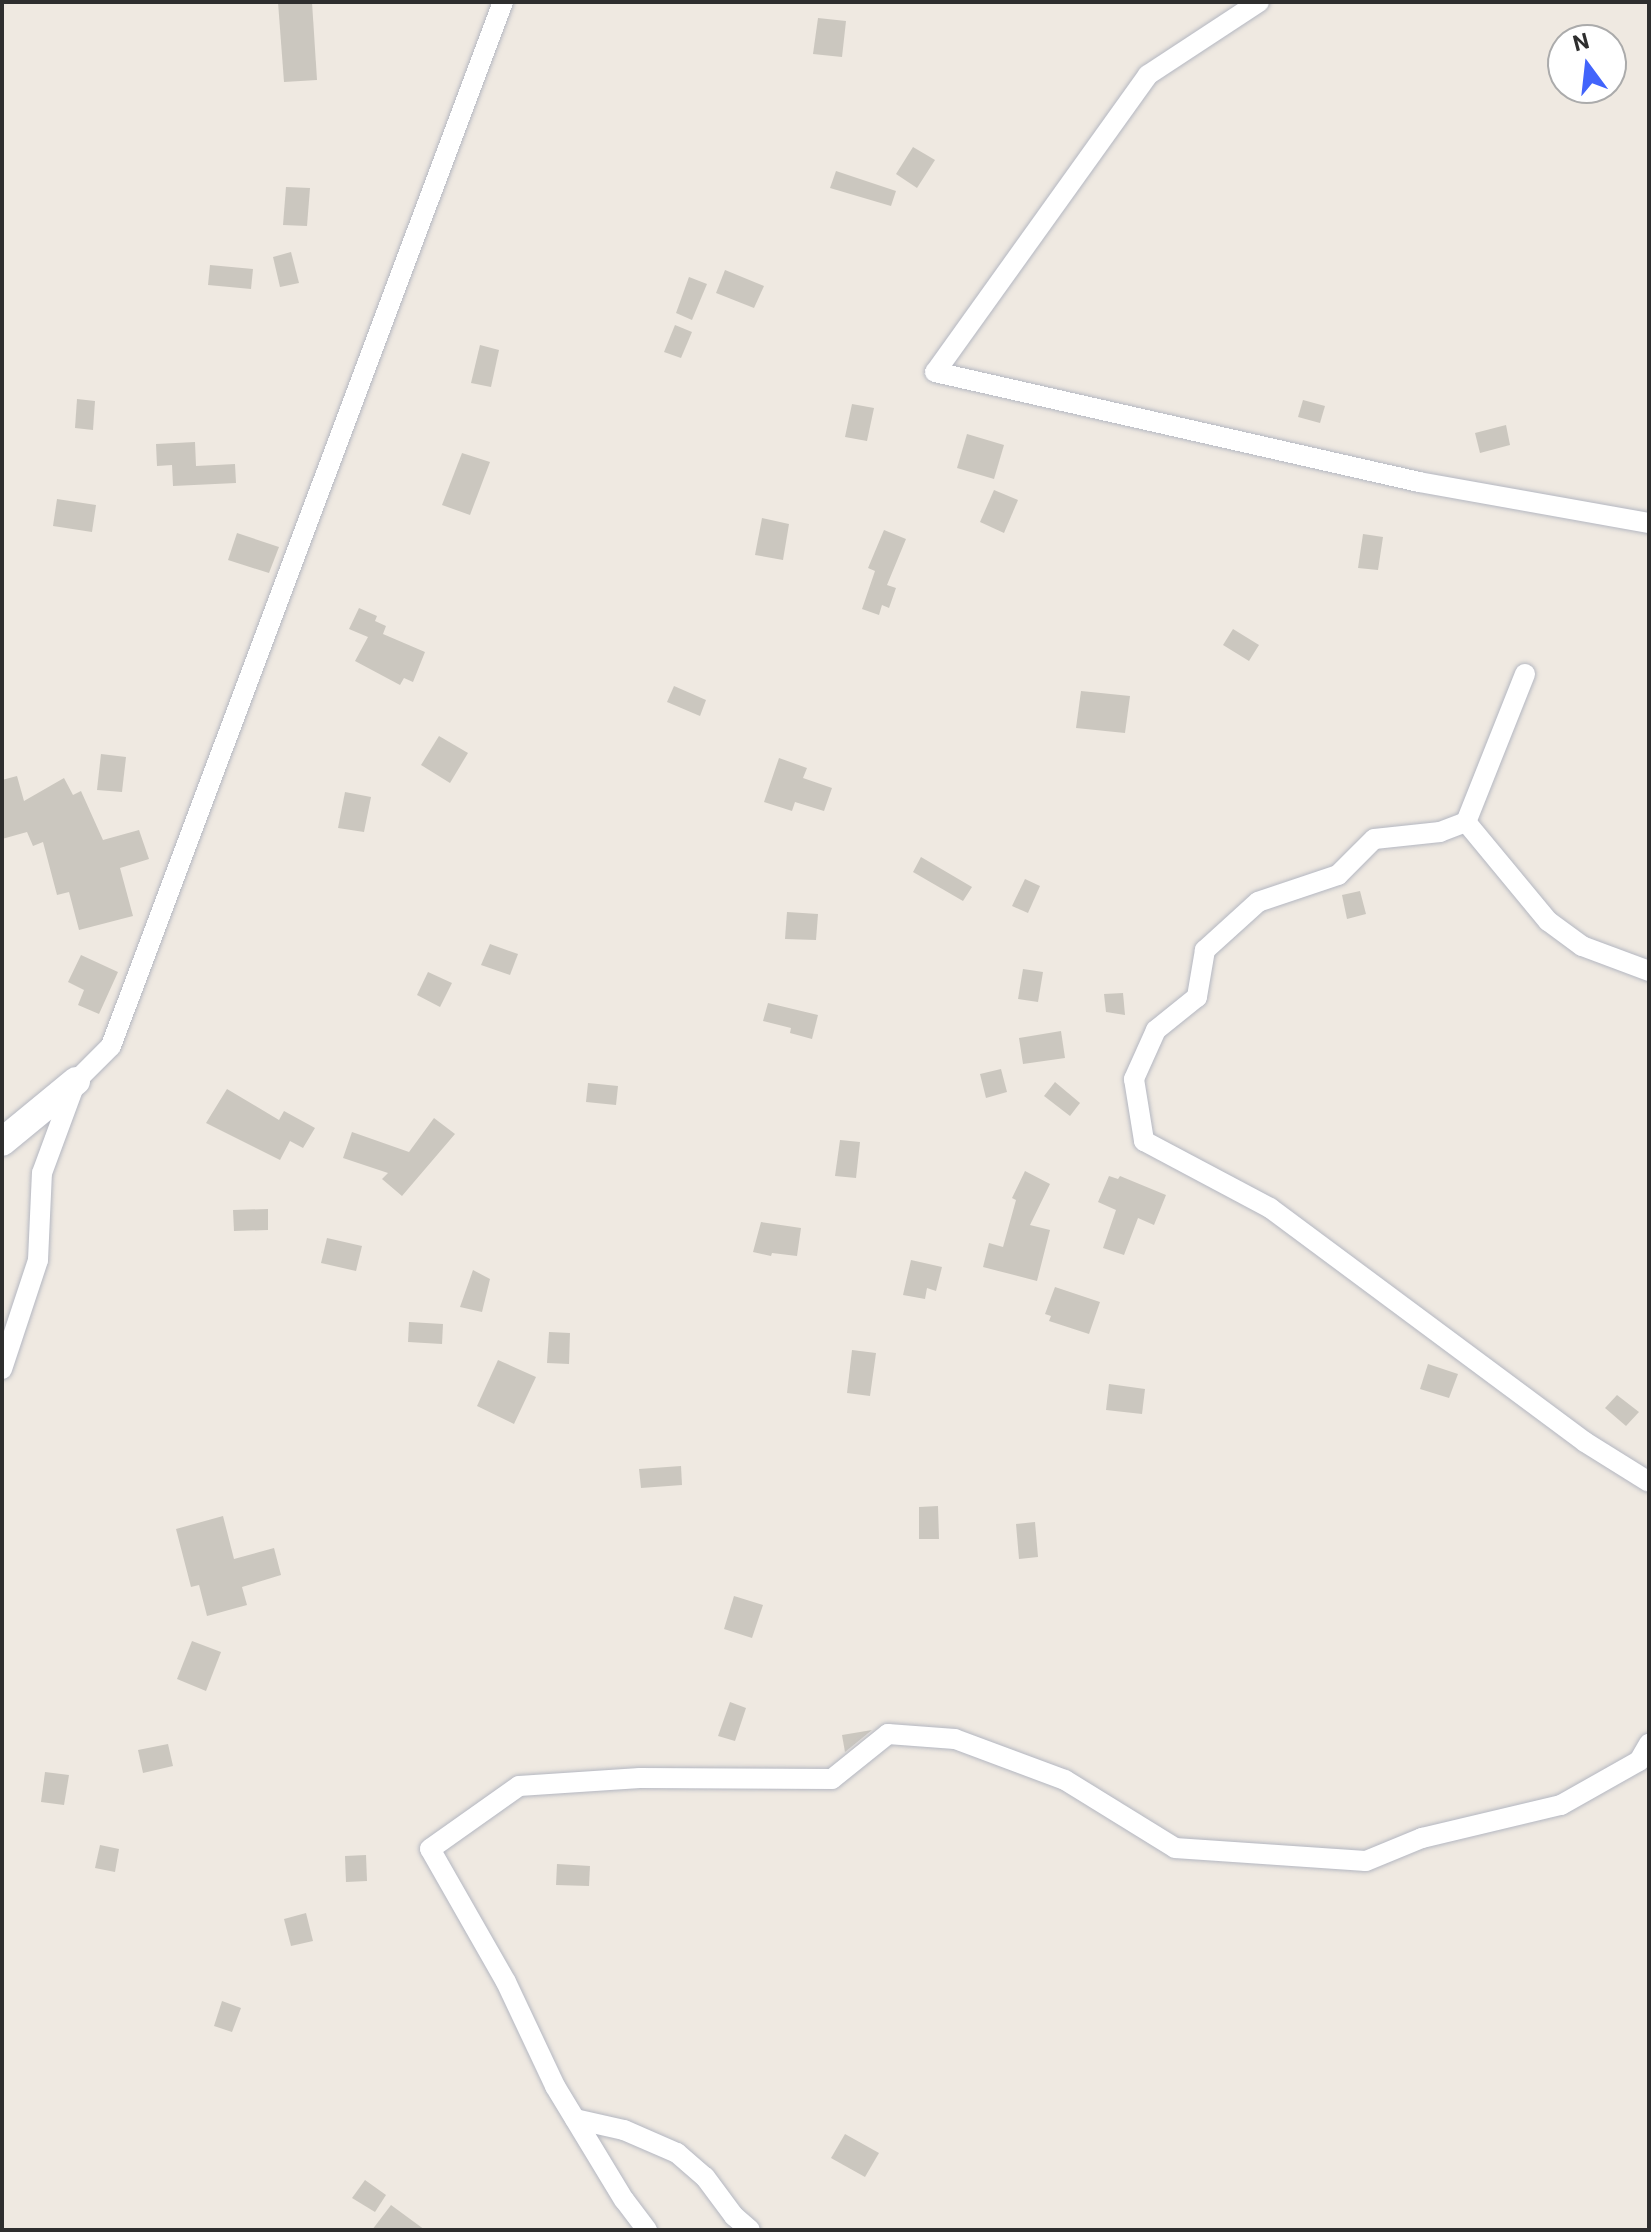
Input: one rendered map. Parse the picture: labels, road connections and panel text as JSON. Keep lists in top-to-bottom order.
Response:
{
  "north": "top"
}
